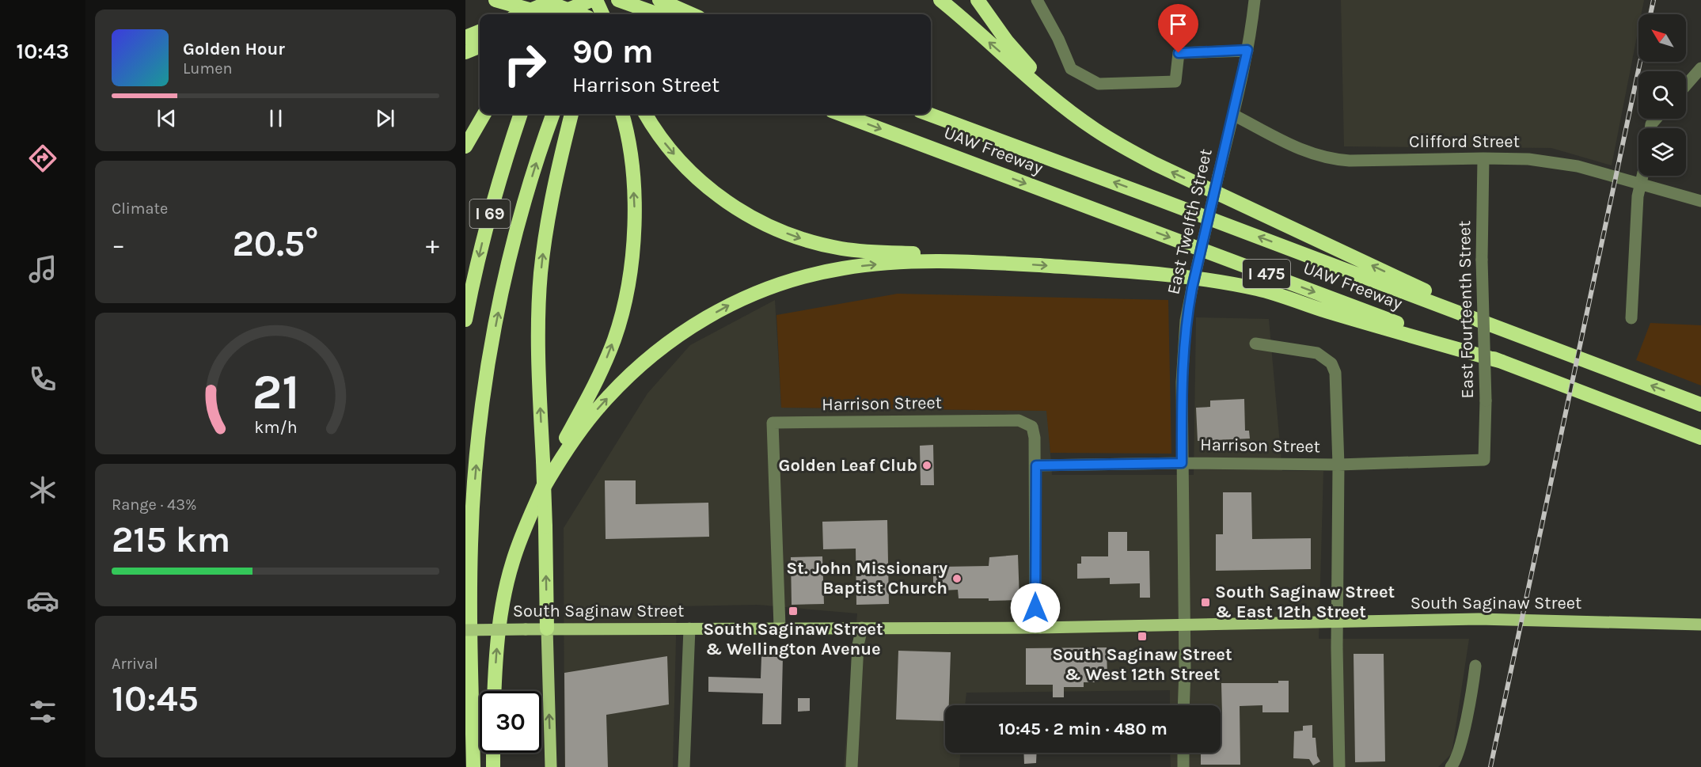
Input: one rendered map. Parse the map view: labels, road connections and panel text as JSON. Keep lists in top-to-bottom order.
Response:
{
  "streets": {
    "highway": ["UAW Freeway", "I 69", "I 475"],
    "main road": ["South Saginaw Street"],
    "street": [
      "Clifford Street",
      "East Twelfth Street",
      "East Fourteenth Street",
      "Harrison Street"
    ]
  },
  "crossings": [
    ["Clifford Street", "East Twelfth Street"],
    ["Clifford Street", "East Fourteenth Street"],
    ["East Twelfth Street", "Harrison Street"],
    ["East Twelfth Street", "South Saginaw Street"],
    ["East Fourteenth Street", "Harrison Street"],
    ["Harrison Street", "South Saginaw Street"]
  ],
  "places": {
    "other": ["Golden Leaf Club", "St. John Missionary Baptist Church"],
    "transit": ["South Saginaw Street & East 12th Street", "South Saginaw Street & Wellington Avenue", "South Saginaw Street & West 12th Street"]
  },
  "north": "top left",
  "page": {
    "tabs": "10:43",
    "turn": ["90 m", "Harrison Street"],
    "song": ["Golden Hour", "Lumen"],
    "tile": [
      "Climate",
      ["Range · 43%", "215 km"],
      ["Arrival", "10:45"]
    ],
    "heat": ["−", "20.5°", "+"],
    "limit": "30",
    "trip": "10:45 · 2 min · 480 m",
    "gauge": ["21", "km/h"]
  }
}
